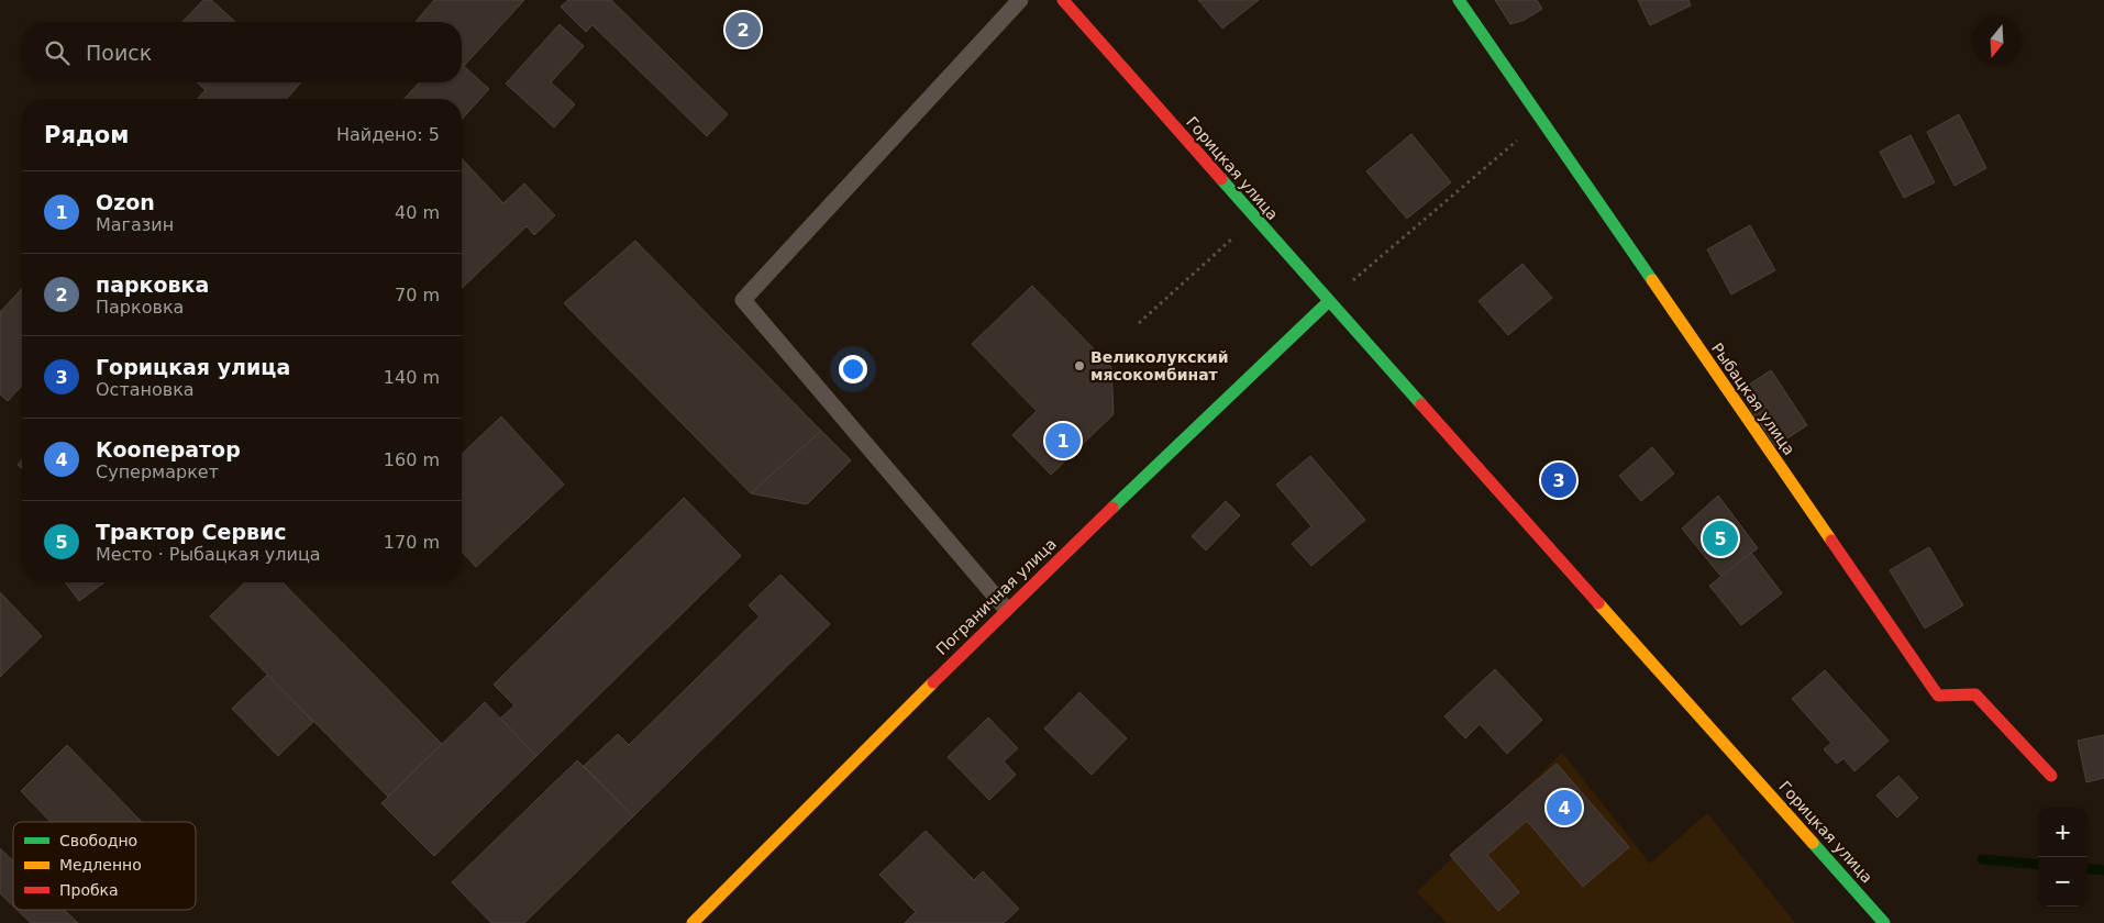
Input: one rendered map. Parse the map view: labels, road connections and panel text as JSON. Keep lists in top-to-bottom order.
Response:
{
  "streets": {
    "street": ["Горицкая улица", "Рыбацкая улица", "Пограничная улица"]
  },
  "crossings": [
    ["Горицкая улица", "Пограничная улица"]
  ],
  "places": ["Великолукский мясокомбинат"],
  "legend": ["Свободно", "Медленно", "Пробка"],
  "north": "bottom",
  "page": {
    "pins": [
      "2",
      "1",
      "3",
      "5",
      "4"
    ],
    "search": "Поиск",
    "heading": ["Рядом", "Найдено: 5"],
    "list": [
      {
        "mark": "1",
        "name": "Ozon",
        "note": "Магазин",
        "value": "40 m"
      },
      {
        "mark": "2",
        "name": "парковка",
        "note": "Парковка",
        "value": "70 m"
      },
      {
        "mark": "3",
        "name": "Горицкая улица",
        "note": "Остановка",
        "value": "140 m"
      },
      {
        "mark": "4",
        "name": "Кооператор",
        "note": "Супермаркет",
        "value": "160 m"
      },
      {
        "mark": "5",
        "name": "Трактор Сервис",
        "note": "Место · Рыбацкая улица",
        "value": "170 m"
      }
    ],
    "map_buttons": ["+", "−"]
  }
}
